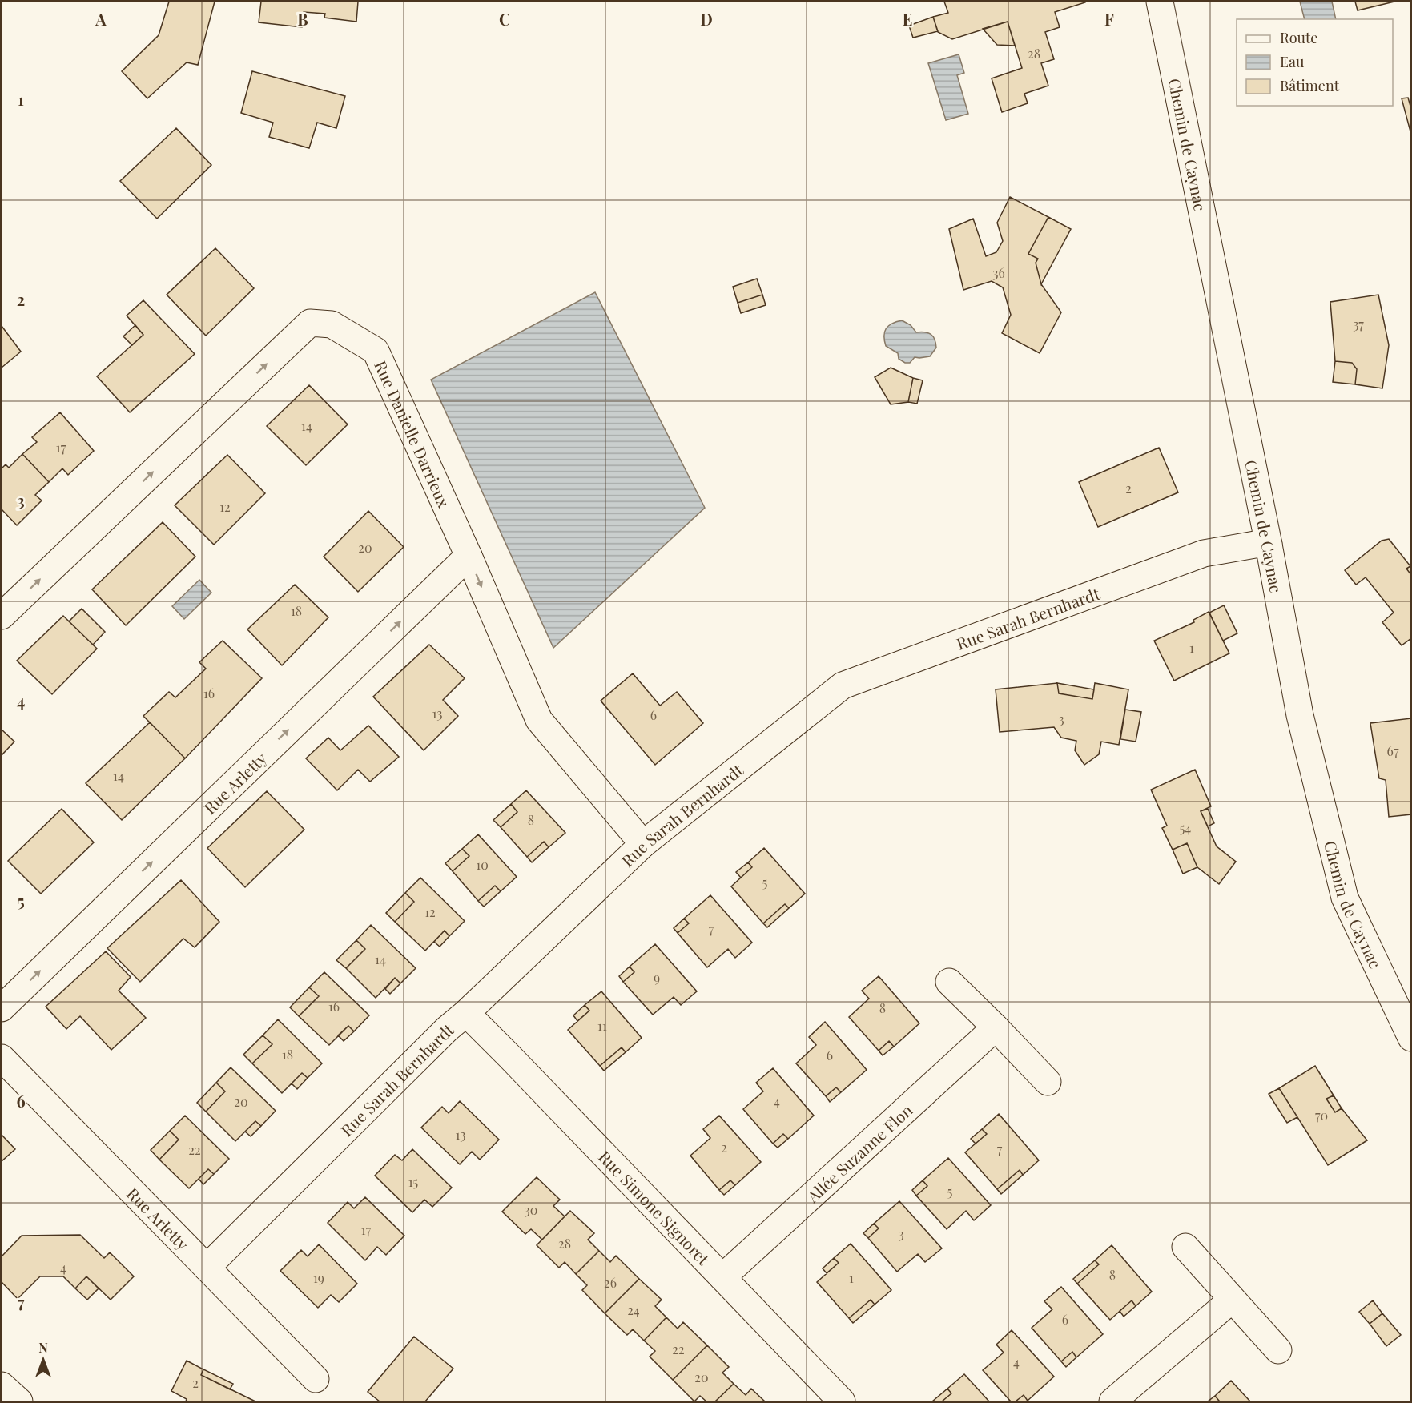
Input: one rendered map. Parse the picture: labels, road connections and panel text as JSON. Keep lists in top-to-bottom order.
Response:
{
  "streets": {
    "street": [
      "Chemin de Caynac",
      "Rue Danielle Darrieux",
      "Rue Sarah Bernhardt",
      "Rue Arletty",
      "Allée Suzanne Flon",
      "Rue Simone Signoret"
    ]
  },
  "crossings": [
    ["Chemin de Caynac", "Rue Sarah Bernhardt"],
    ["Rue Danielle Darrieux", "Rue Sarah Bernhardt"],
    ["Rue Danielle Darrieux", "Rue Arletty"],
    ["Rue Sarah Bernhardt", "Rue Arletty"],
    ["Rue Sarah Bernhardt", "Rue Simone Signoret"],
    ["Allée Suzanne Flon", "Rue Simone Signoret"]
  ],
  "one_way": ["Rue Arletty"],
  "house_numbers": [
    "28",
    "36",
    "37",
    "14",
    "17",
    "2",
    "12",
    "20",
    "18",
    "1",
    "16",
    "13",
    "6",
    "3",
    "67",
    "14",
    "8",
    "54",
    "10",
    "5",
    "12",
    "7",
    "14",
    "9",
    "16",
    "8",
    "11",
    "18",
    "6",
    "4",
    "20",
    "70",
    "13",
    "2",
    "7",
    "22",
    "15",
    "5",
    "30",
    "17",
    "3",
    "28",
    "4",
    "8",
    "19",
    "1",
    "26",
    "24",
    "6",
    "22",
    "4",
    "20",
    "2"
  ],
  "legend": ["Route", "Eau", "Bâtiment"],
  "north": "top",
  "grid": {
    "columns": [
      "A",
      "B",
      "C",
      "D",
      "E",
      "F"
    ],
    "rows": [
      "1",
      "2",
      "3",
      "4",
      "5",
      "6",
      "7"
    ]
  }
}
